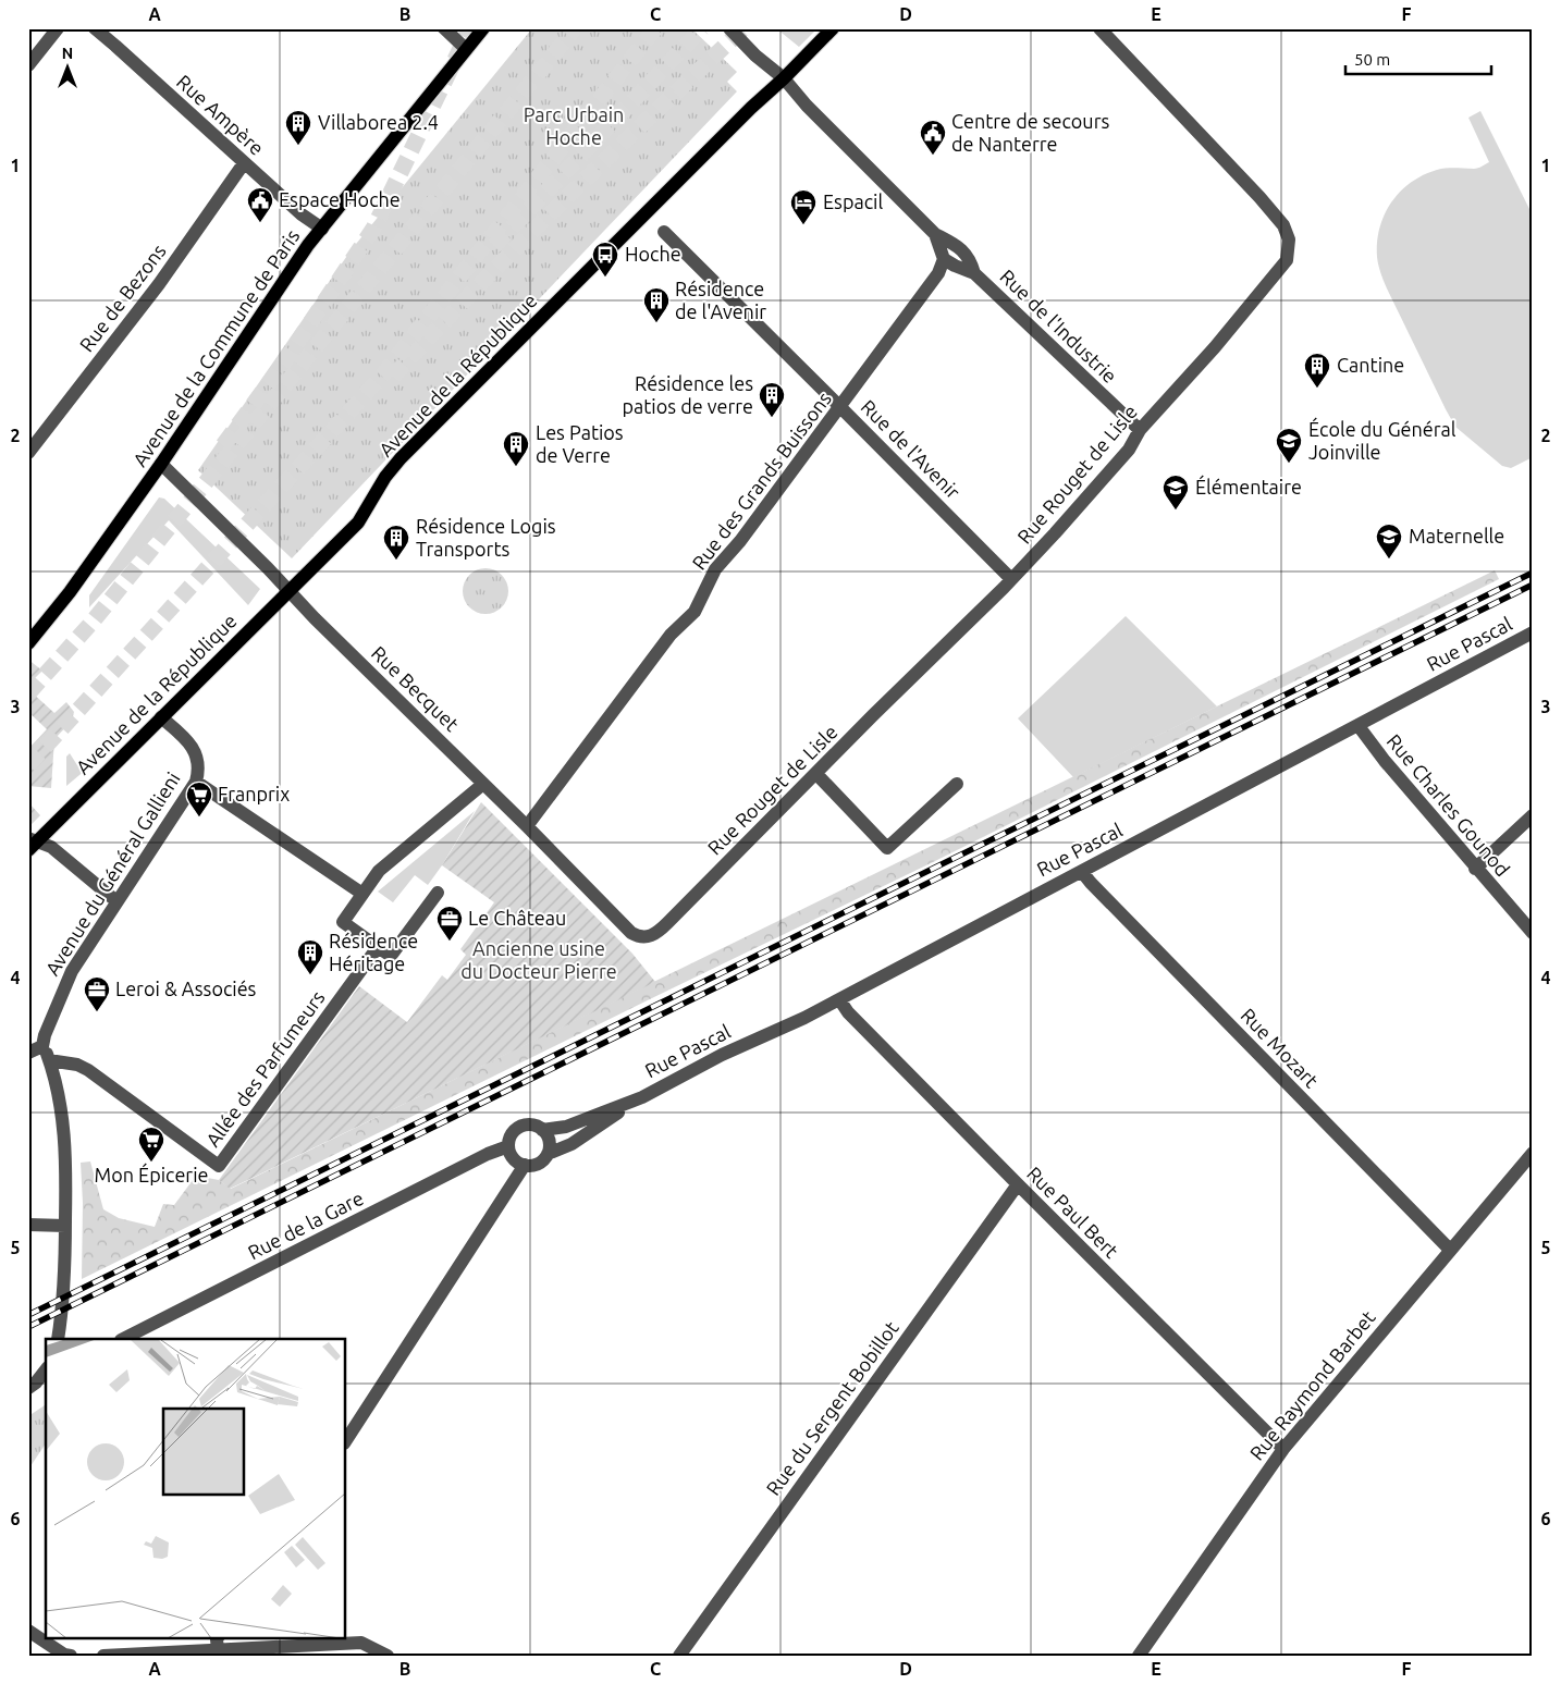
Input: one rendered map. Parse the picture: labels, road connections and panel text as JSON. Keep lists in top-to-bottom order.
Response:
{
  "streets": {
    "main road": ["Avenue de la Commune de Paris", "Avenue de la République"],
    "street": [
      "Rue Ampère",
      "Rue de Bezons",
      "Rue de l'Industrie",
      "Rue de l'Avenir",
      "Rue Rouget de Lisle",
      "Rue des Grands Buissons",
      "Rue Pascal",
      "Rue Becquet",
      "Rue Charles Gounod",
      "Avenue du Général Gallieni",
      "Rue Mozart",
      "Allée des Parfumeurs",
      "Rue Paul Bert",
      "Rue de la Gare",
      "Rue Raymond Barbet",
      "Rue du Sergent Bobillot"
    ]
  },
  "crossings": [
    ["Rue Ampère", "Rue de Bezons"],
    ["Rue Ampère", "Avenue de la Commune de Paris"],
    ["Rue de l'Industrie", "Avenue de la République"],
    ["Rue de l'Industrie", "Rue Rouget de Lisle"],
    ["Rue de l'Industrie", "Rue des Grands Buissons"],
    ["Avenue de la Commune de Paris", "Rue Becquet"],
    ["Avenue de la République", "Rue Becquet"],
    ["Avenue de la République", "Avenue du Général Gallieni"],
    ["Rue de l'Avenir", "Rue Rouget de Lisle"],
    ["Rue de l'Avenir", "Rue des Grands Buissons"],
    ["Rue Rouget de Lisle", "Rue Becquet"],
    ["Rue des Grands Buissons", "Rue Becquet"],
    ["Rue Pascal", "Rue Charles Gounod"],
    ["Rue Pascal", "Rue Mozart"],
    ["Rue Pascal", "Rue Paul Bert"],
    ["Rue Pascal", "Rue de la Gare"],
    ["Rue Mozart", "Rue Raymond Barbet"],
    ["Rue Paul Bert", "Rue Raymond Barbet"],
    ["Rue Paul Bert", "Rue du Sergent Bobillot"]
  ],
  "parks": ["Parc Urbain Hoche", "Ancienne usine du Docteur Pierre"],
  "places": {
    "building": [
      "Villaborea 2.4",
      "Résidence de l'Avenir",
      "Cantine",
      "Résidence les patios de verre",
      "Les Patios de Verre",
      "Résidence Logis Transports",
      "Résidence Héritage"
    ],
    "public building": ["Centre de secours de Nanterre", "Espace Hoche"],
    "hotel": ["Espacil"],
    "bus stop": ["Hoche"],
    "school or university": ["École du Général Joinville", "Élémentaire", "Maternelle"],
    "supermarket": ["Franprix", "Mon Épicerie"],
    "office": ["Le Château", "Leroi & Associés"]
  },
  "scale_bar": "50 m",
  "north": "top",
  "grid": {
    "columns": [
      "A",
      "B",
      "C",
      "D",
      "E",
      "F"
    ],
    "rows": [
      "1",
      "2",
      "3",
      "4",
      "5",
      "6"
    ]
  }
}
